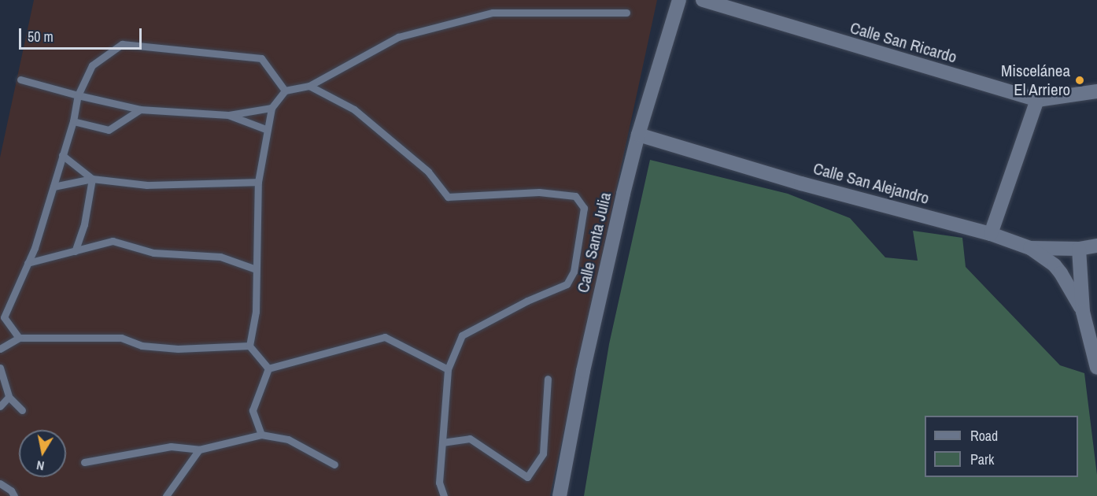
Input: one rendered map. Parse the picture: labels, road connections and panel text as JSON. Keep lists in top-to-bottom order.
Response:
{
  "streets": {
    "street": ["Calle San Ricardo", "Calle San Alejandro", "Calle Santa Julia"]
  },
  "crossings": [
    ["Calle San Alejandro", "Calle Santa Julia"]
  ],
  "places": ["Miscelánea El Arriero"],
  "legend": ["Road", "Park"],
  "scale_bar": "50 m",
  "north": "bottom"
}
